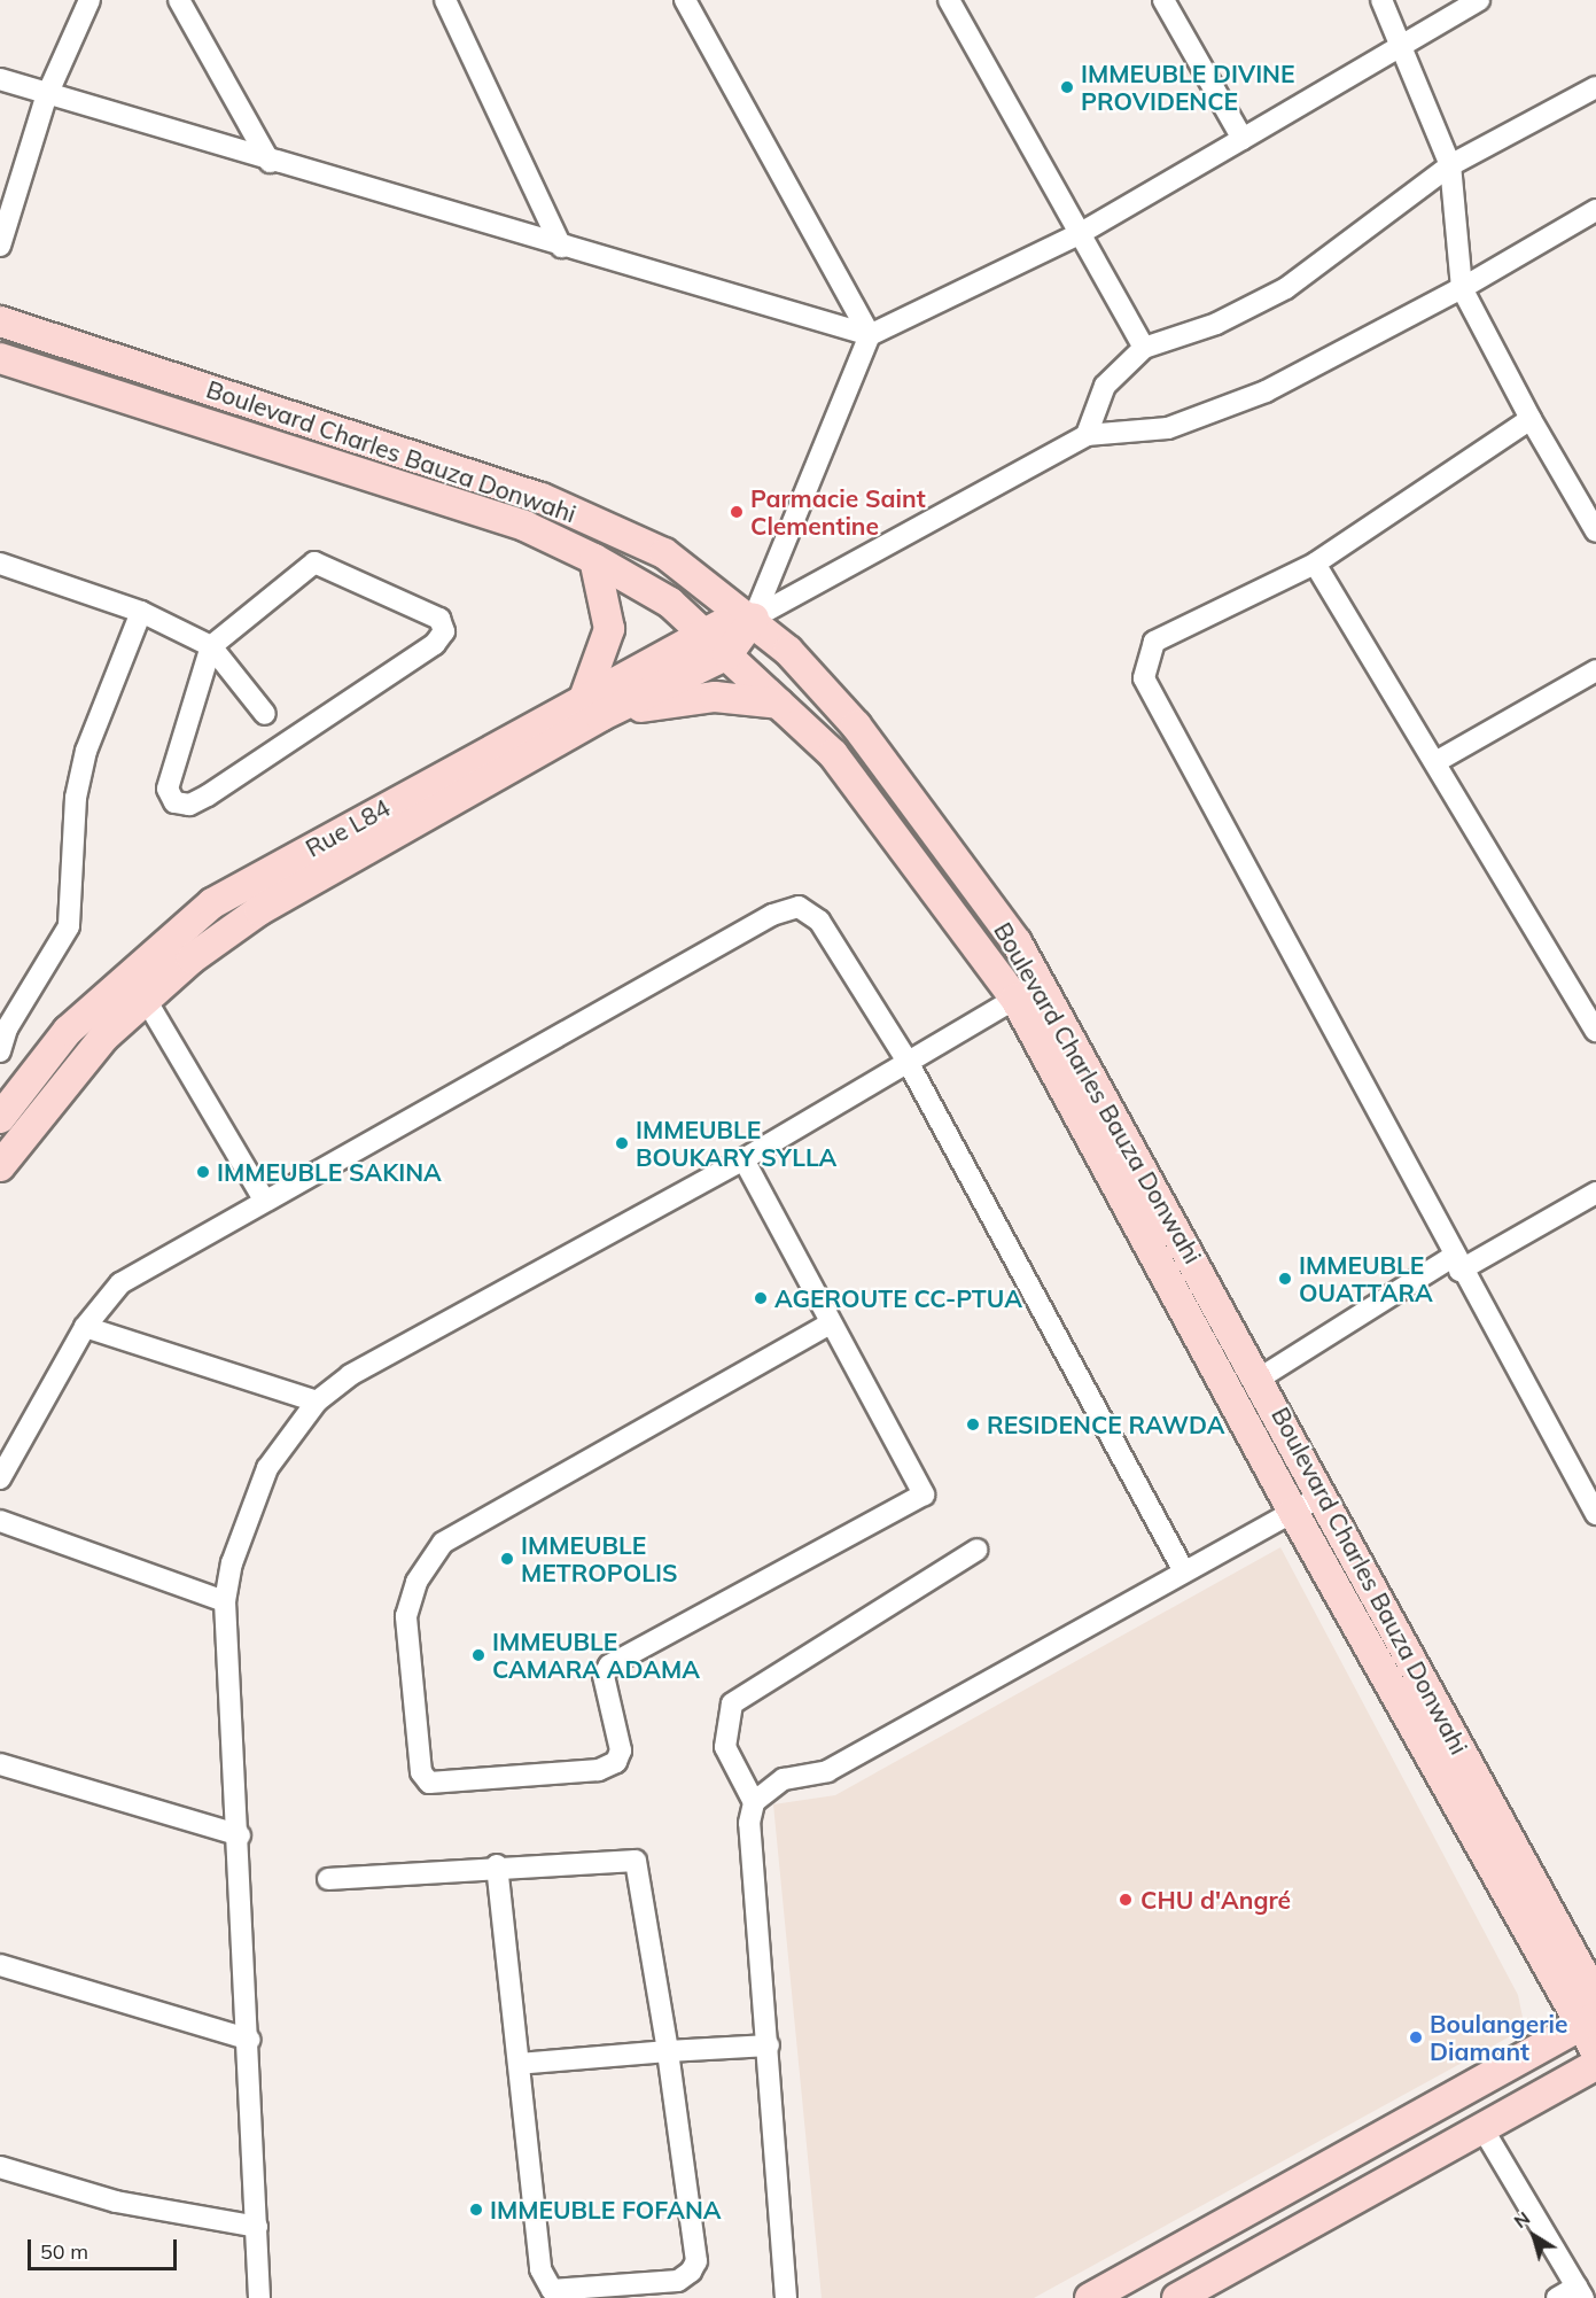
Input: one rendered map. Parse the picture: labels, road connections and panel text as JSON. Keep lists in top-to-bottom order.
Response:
{
  "streets": {
    "main road": ["Boulevard Charles Bauza Donwahi", "Rue L84"]
  },
  "crossings": [
    ["Boulevard Charles Bauza Donwahi", "Rue L84"]
  ],
  "places": [
    "IMMEUBLE DIVINE PROVIDENCE",
    "Parmacie Saint Clementine",
    "IMMEUBLE BOUKARY SYLLA",
    "IMMEUBLE SAKINA",
    "IMMEUBLE OUATTARA",
    "AGEROUTE CC-PTUA",
    "RESIDENCE RAWDA",
    "IMMEUBLE METROPOLIS",
    "IMMEUBLE CAMARA ADAMA",
    "CHU d'Angré",
    "Boulangerie Diamant",
    "IMMEUBLE FOFANA"
  ],
  "scale_bar": "50 m",
  "north": "top left"
}
